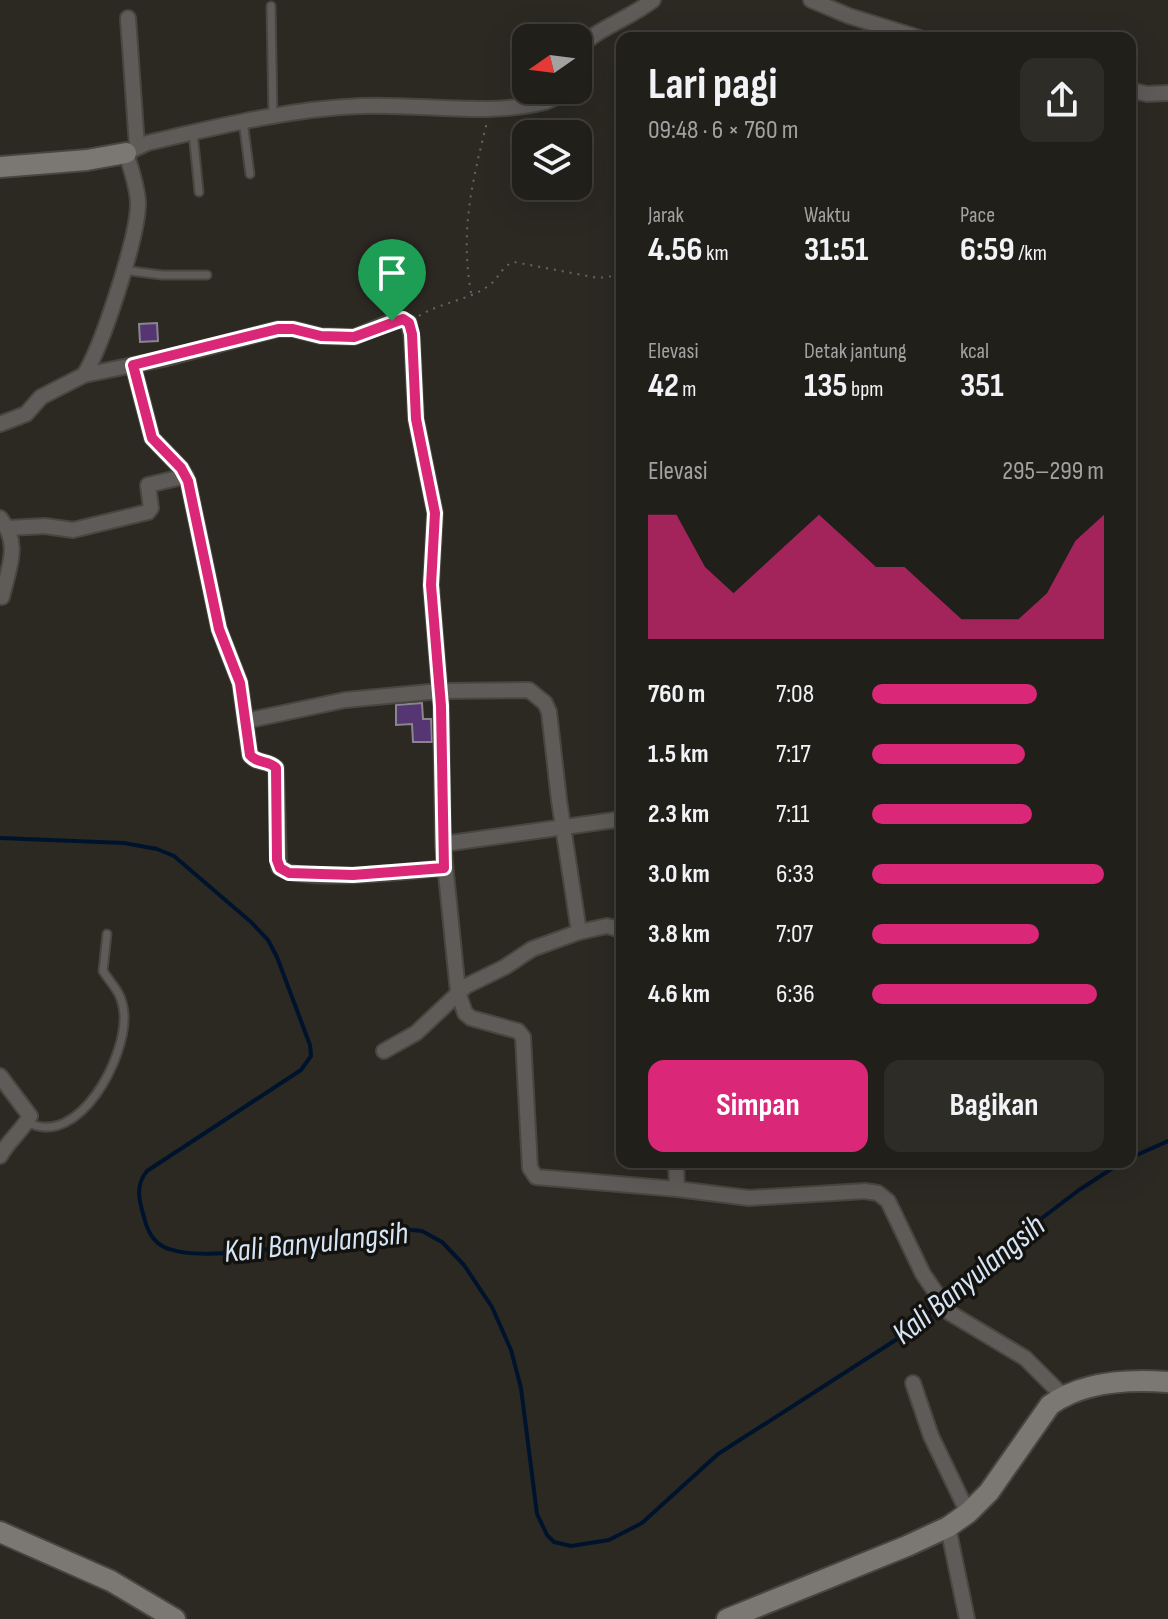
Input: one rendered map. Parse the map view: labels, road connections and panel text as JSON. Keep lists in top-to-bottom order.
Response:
{
  "water": ["Kali Banyulangsih"],
  "north": "left",
  "page": {
    "heading": ["Lari pagi", "09:48 · 6 × 760 m"],
    "stats": [
      ["Jarak", "4.56 km"],
      ["Waktu", "31:51"],
      ["Pace", "6:59 /km"],
      ["Elevasi", "42 m"],
      ["Detak jantung", "135 bpm"],
      ["kcal", "351"]
    ],
    "chart": ["Elevasi", "295–299 m"],
    "list": [
      {
        "name": "760 m",
        "note": "7:08"
      },
      {
        "name": "1.5 km",
        "note": "7:17"
      },
      {
        "name": "2.3 km",
        "note": "7:11"
      },
      {
        "name": "3.0 km",
        "note": "6:33"
      },
      {
        "name": "3.8 km",
        "note": "7:07"
      },
      {
        "name": "4.6 km",
        "note": "6:36"
      }
    ],
    "buttons": ["Simpan", "Bagikan"]
  }
}
